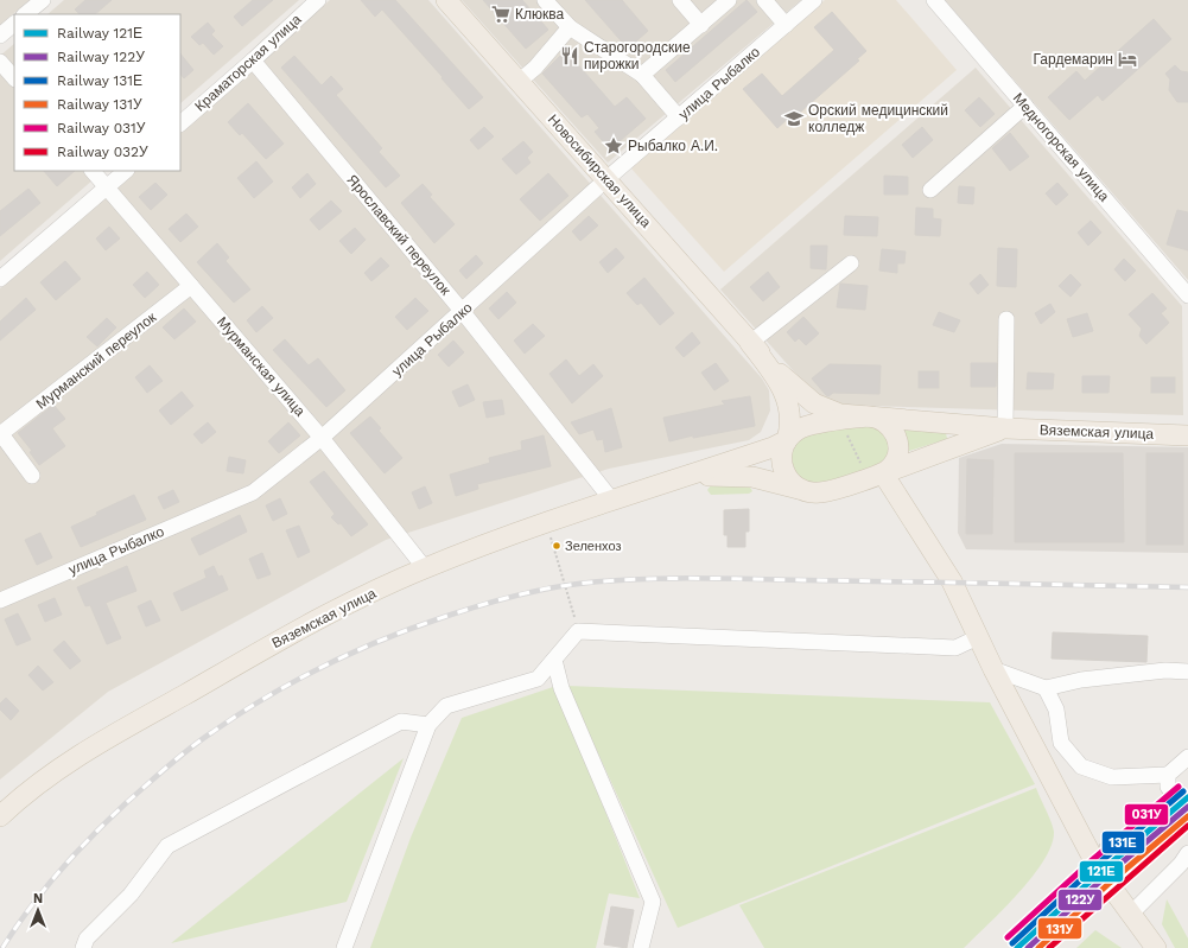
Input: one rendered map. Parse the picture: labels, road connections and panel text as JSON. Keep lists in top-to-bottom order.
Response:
{
  "streets": {
    "main road": ["Новосибирская улица", "Вяземская улица"],
    "street": [
      "Краматорская улица",
      "улица Рыбалко",
      "Медногорская улица",
      "Ярославский переулок",
      "Мурманский переулок",
      "Мурманская улица"
    ]
  },
  "crossings": [
    ["Краматорская улица", "Ярославский переулок"],
    ["улица Рыбалко", "Новосибирская улица"],
    ["улица Рыбалко", "Ярославский переулок"],
    ["улица Рыбалко", "Мурманская улица"],
    ["Ярославский переулок", "Вяземская улица"],
    ["Мурманский переулок", "Мурманская улица"],
    ["Мурманская улица", "Вяземская улица"]
  ],
  "places": {
    "supermarket": ["Клюква"],
    "restaurant": ["Старогородские пирожки"],
    "hotel": ["Гардемарин"],
    "school or university": ["Орский медицинский колледж"],
    "place": ["Рыбалко А.И."],
    "other": ["Зеленхоз"]
  },
  "lines": [
    "rail line 031У",
    "rail line 131Е",
    "rail line 121Е",
    "rail line 122У",
    "rail line 131У",
    "rail line 032У"
  ],
  "legend": [
    "Railway 121Е",
    "Railway 122У",
    "Railway 131Е",
    "Railway 131У",
    "Railway 031У",
    "Railway 032У"
  ],
  "north": "top"
}
